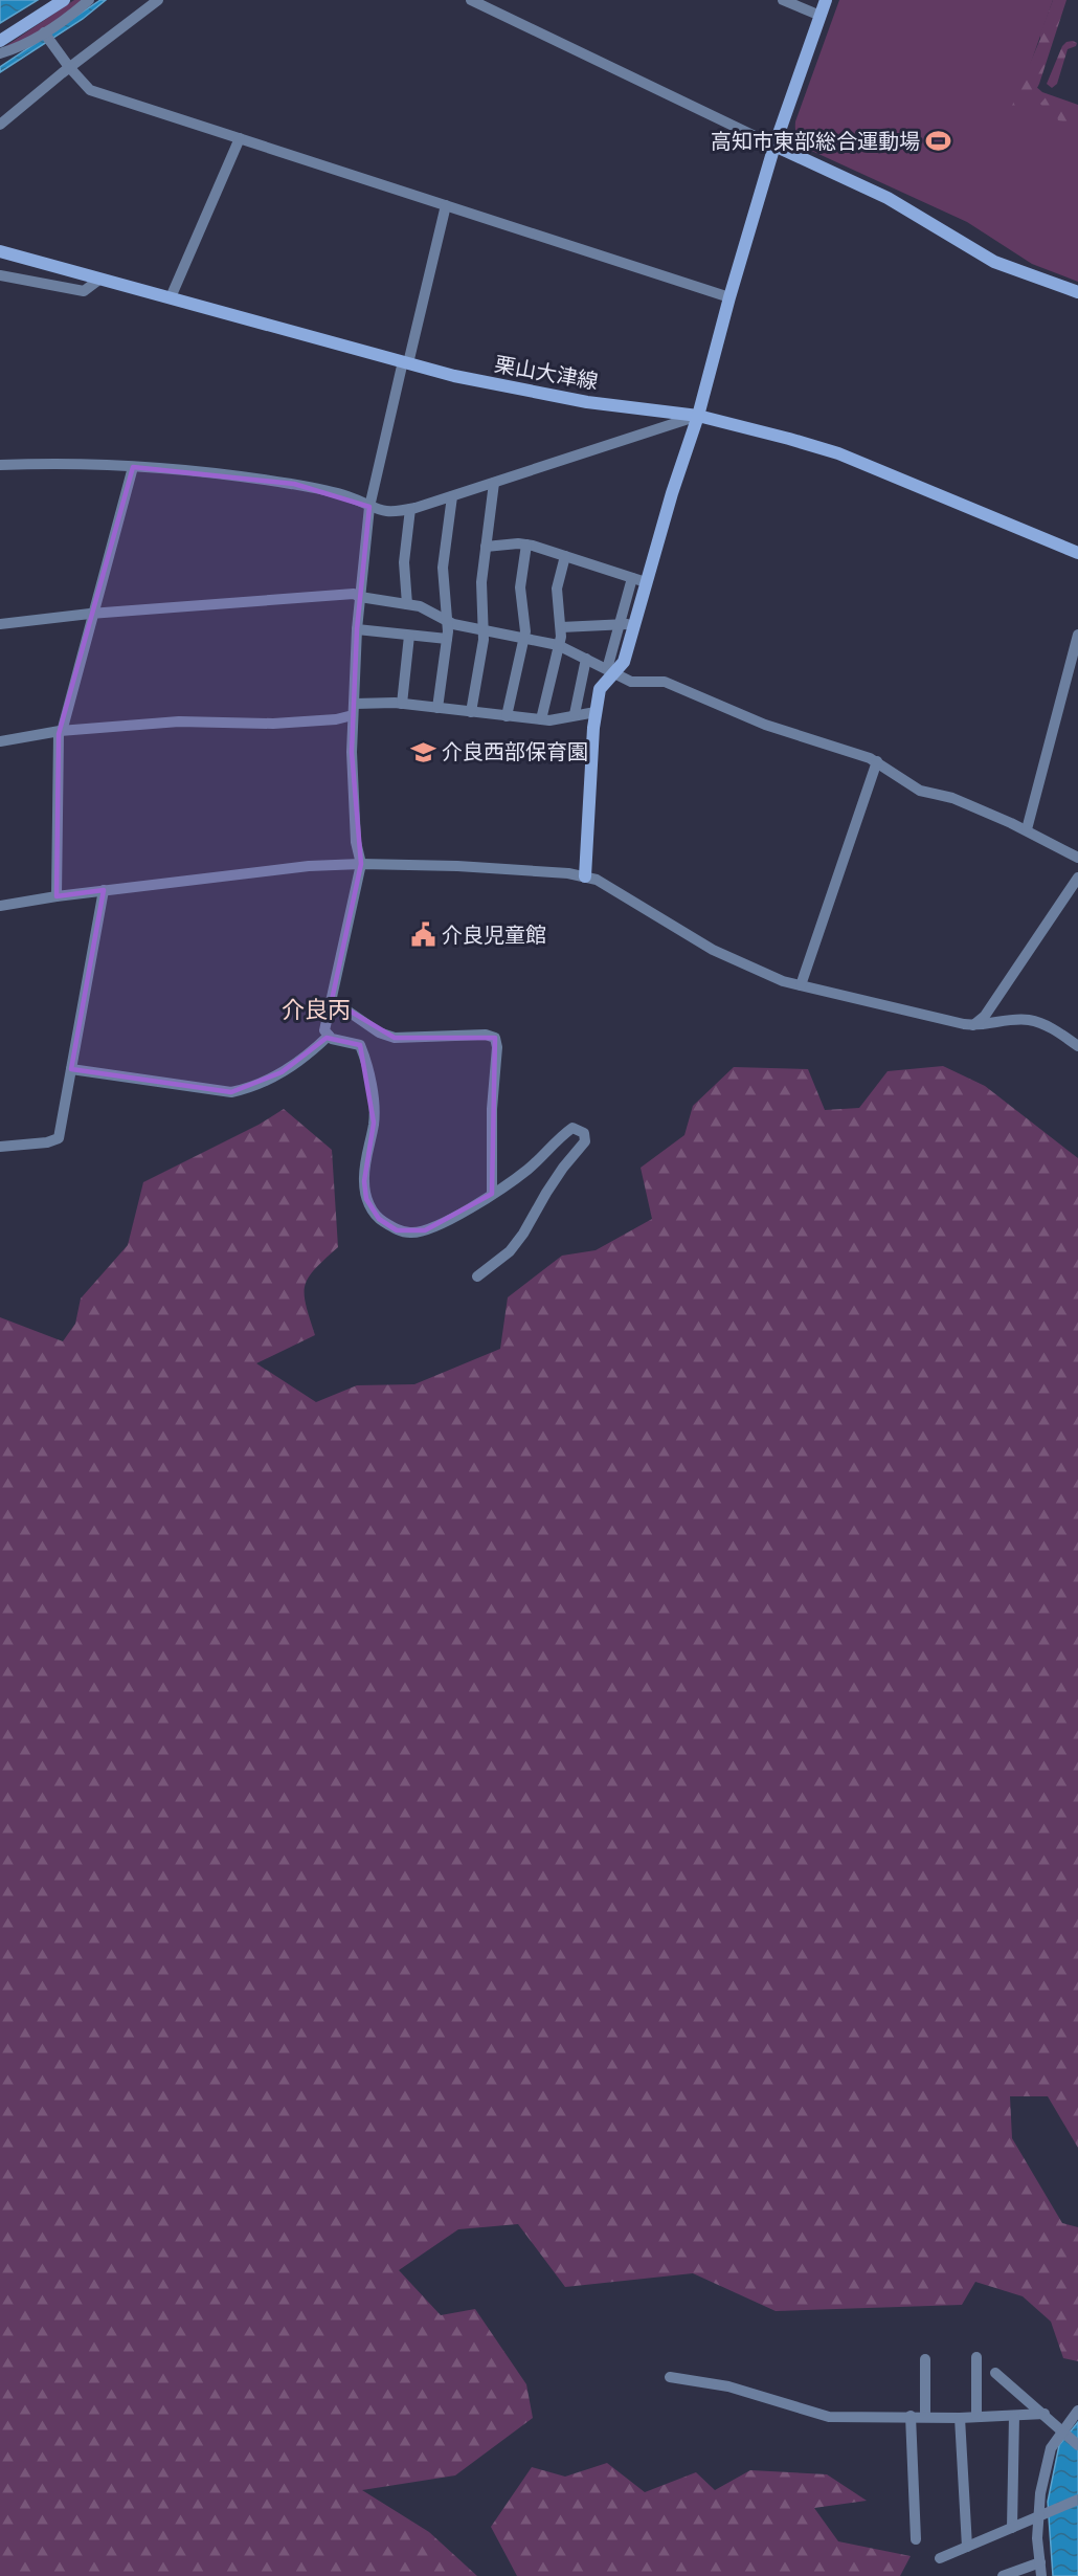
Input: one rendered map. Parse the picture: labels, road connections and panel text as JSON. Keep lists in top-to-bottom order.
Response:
{
  "streets": {
    "street": ["栗山大津線"]
  },
  "districts": ["介良丙"],
  "places": {
    "sports": ["高知市東部総合運動場"],
    "school or university": ["介良西部保育園"],
    "public building": ["介良児童館"]
  }
}
